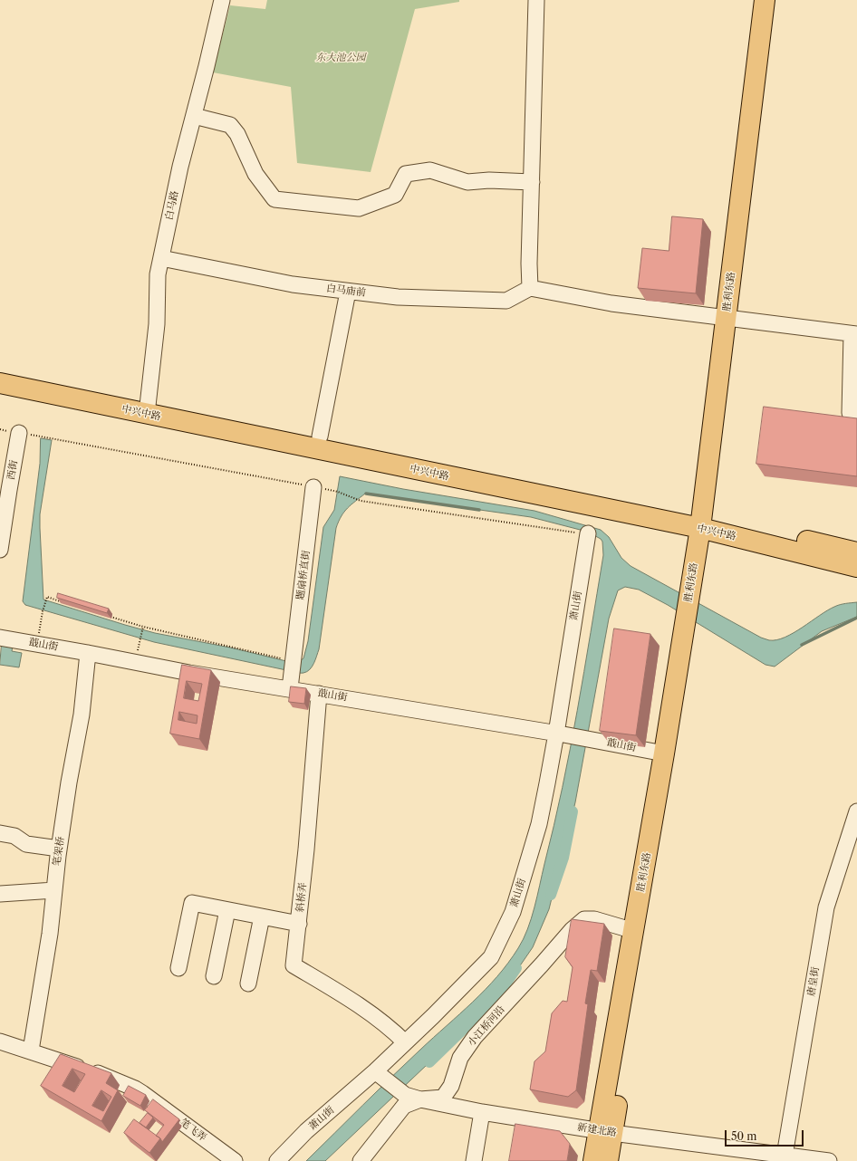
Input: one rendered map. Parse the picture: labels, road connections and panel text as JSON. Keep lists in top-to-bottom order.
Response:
{
  "streets": {
    "main road": ["胜利东路", "中兴中路"],
    "street": [
      "白马路",
      "白马庙前",
      "西街",
      "题扇桥直街",
      "萧山街",
      "蕺山街",
      "笔架桥",
      "斜桥弄",
      "唐皇街",
      "小江桥河沿",
      "笔飞弄",
      "新建北路"
    ]
  },
  "crossings": [
    ["白马路", "白马庙前"],
    ["白马路", "中兴中路"],
    ["胜利东路", "中兴中路"],
    ["胜利东路", "蕺山街"],
    ["胜利东路", "小江桥河沿"],
    ["胜利东路", "新建北路"],
    ["题扇桥直街", "蕺山街"],
    ["萧山街", "蕺山街"],
    ["萧山街", "斜桥弄"],
    ["萧山街", "新建北路"],
    ["蕺山街", "笔架桥"],
    ["蕺山街", "斜桥弄"],
    ["笔架桥", "笔飞弄"],
    ["唐皇街", "新建北路"],
    ["小江桥河沿", "新建北路"]
  ],
  "parks": ["东大池公园"],
  "scale_bar": "50 m"
}
